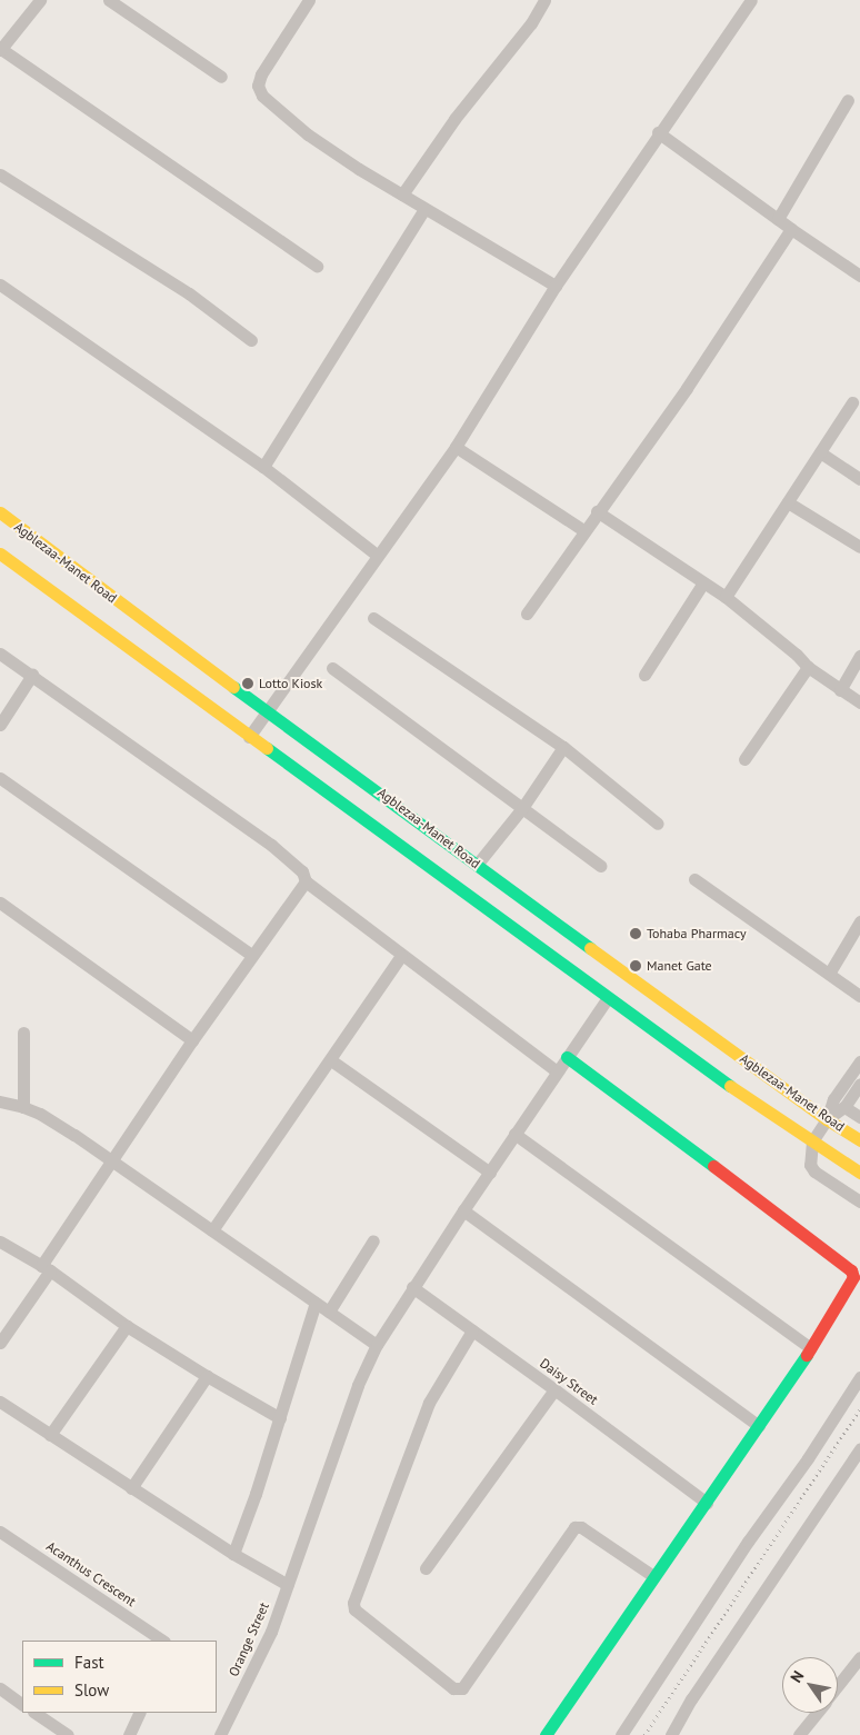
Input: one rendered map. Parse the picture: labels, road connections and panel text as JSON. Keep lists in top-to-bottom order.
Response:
{
  "streets": {
    "main road": ["Agblezaa-Manet Road"],
    "street": ["Daisy Street", "Acanthus Crescent", "Orange Street"]
  },
  "crossings": [
    ["Agblezaa-Manet Road", "Orange Street"],
    ["Daisy Street", "Orange Street"]
  ],
  "places": ["Lotto Kiosk", "Tohaba Pharmacy", "Manet Gate"],
  "legend": ["Fast", "Slow"],
  "north": "top left"
}
